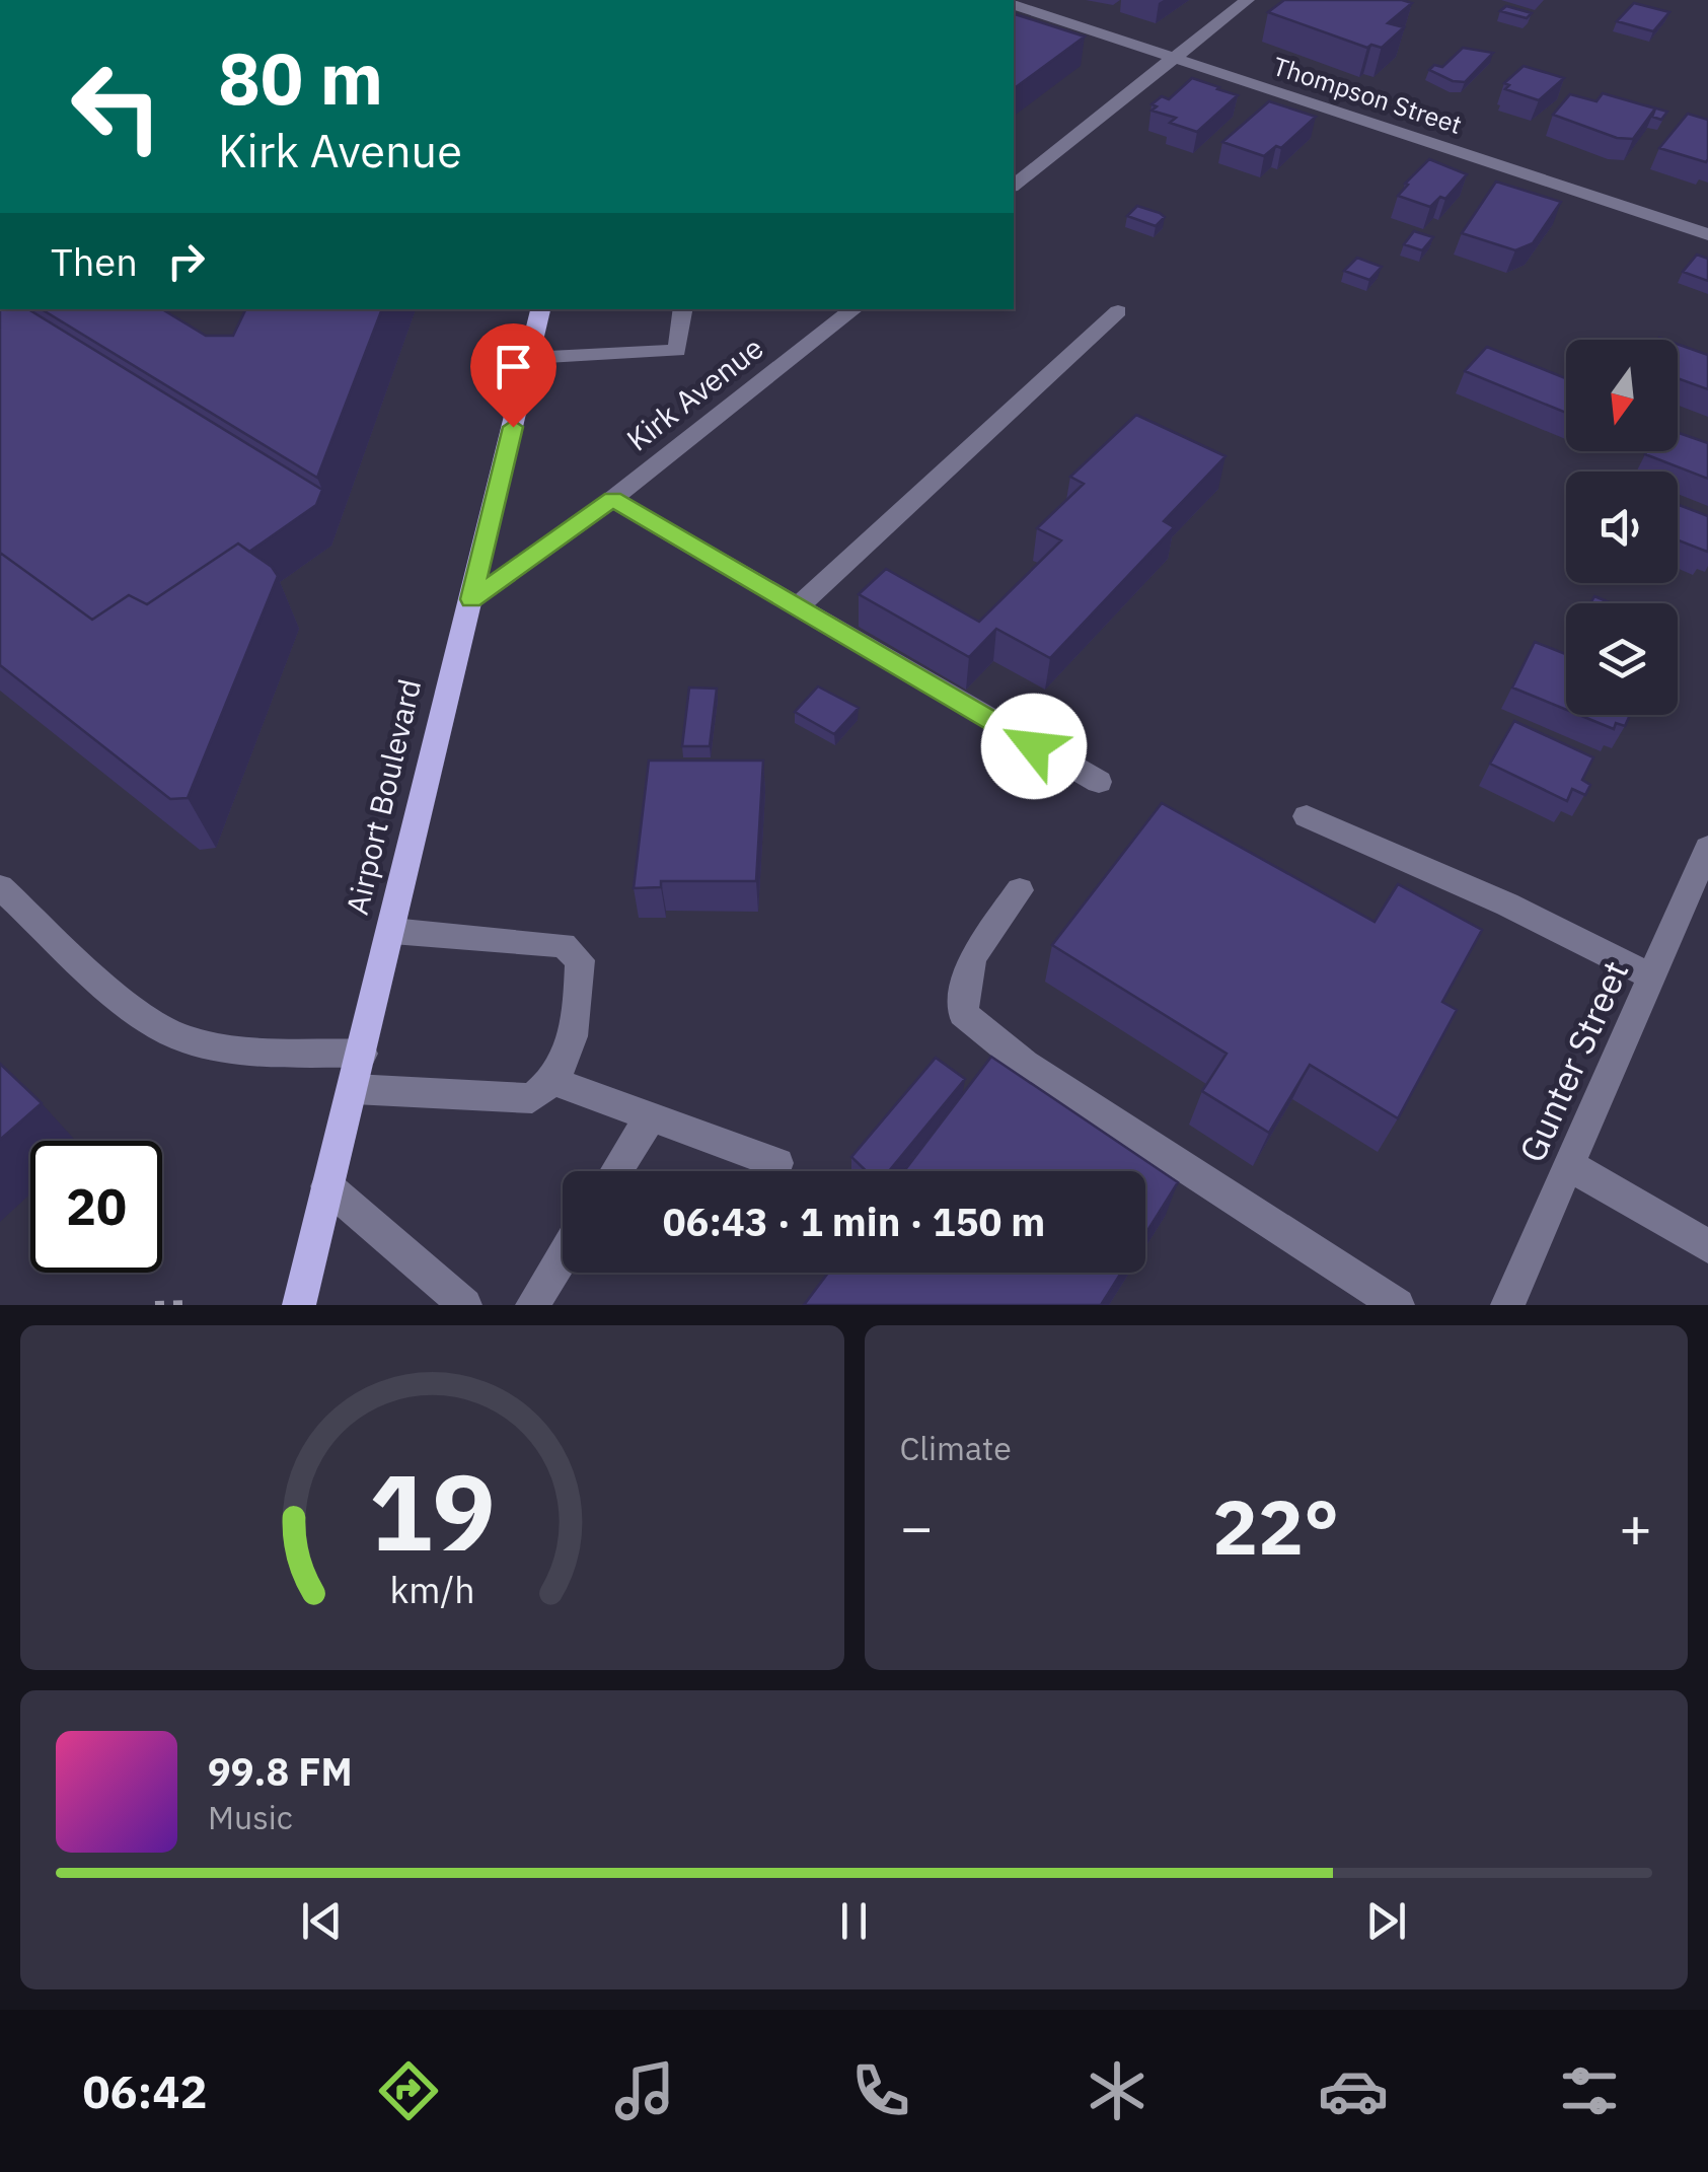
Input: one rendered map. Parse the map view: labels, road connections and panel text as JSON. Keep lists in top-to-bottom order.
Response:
{
  "streets": {
    "main road": ["Airport Boulevard"],
    "street": ["Thompson Street", "Kirk Avenue", "Gunter Street"]
  },
  "crossings": [
    ["Kirk Avenue", "Airport Boulevard"]
  ],
  "north": "bottom",
  "page": {
    "turn": ["80 m", "Kirk Avenue"],
    "then": "Then",
    "limit": "20",
    "trip": "06:43 · 1 min · 150 m",
    "tile": "Climate",
    "heat": ["−", "22°", "+"],
    "song": ["99.8 FM", "Music"],
    "tabs": "06:42",
    "gauge": ["19", "km/h"]
  }
}
